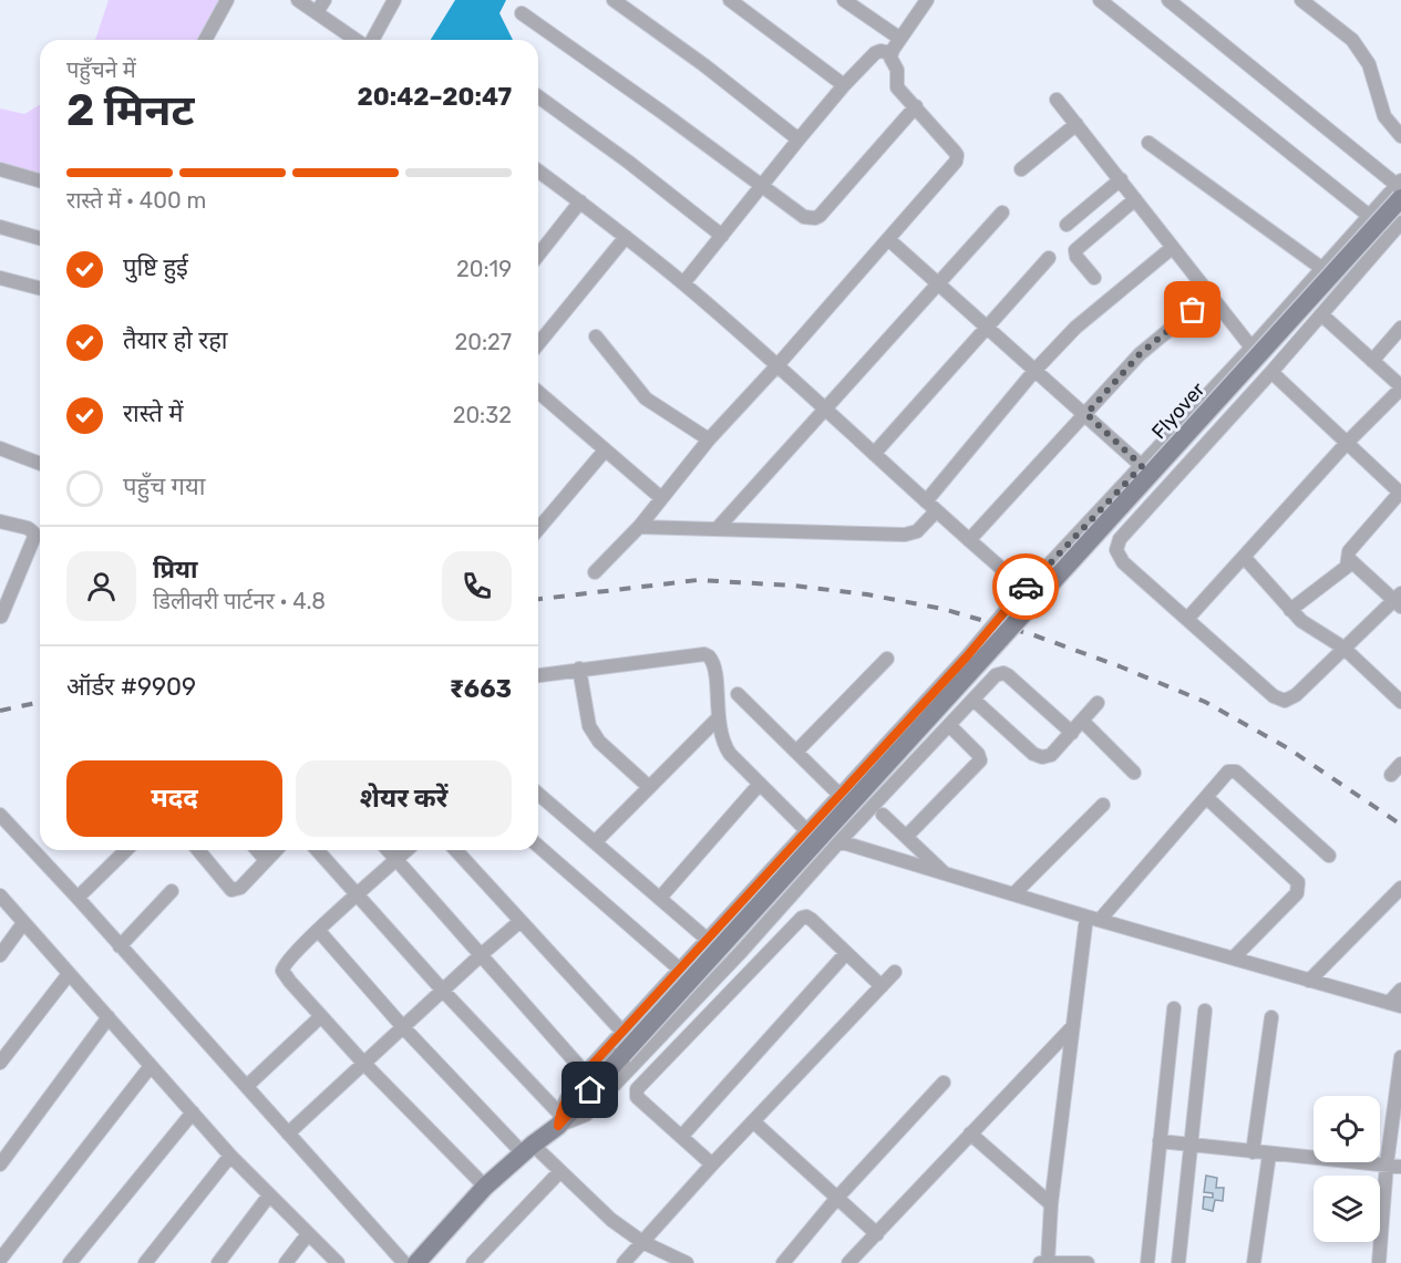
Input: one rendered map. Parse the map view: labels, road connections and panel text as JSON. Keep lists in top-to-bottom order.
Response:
{
  "streets": {
    "main road": ["Flyover"]
  },
  "page": {
    "heading": ["2 मिनट", "पहुँचने में", "20:42–20:47"],
    "panel": [
      "प्रिया",
      "डिलीवरी पार्टनर · 4.8",
      "ऑर्डर #9909",
      "₹663"
    ],
    "bar": "रास्ते में · 400 m",
    "list": [
      ["पुष्टि हुई", "20:19"],
      ["तैयार हो रहा", "20:27"],
      ["रास्ते में", "20:32"],
      "पहुँच गया"
    ],
    "buttons": ["मदद", "शेयर करें"]
  }
}
